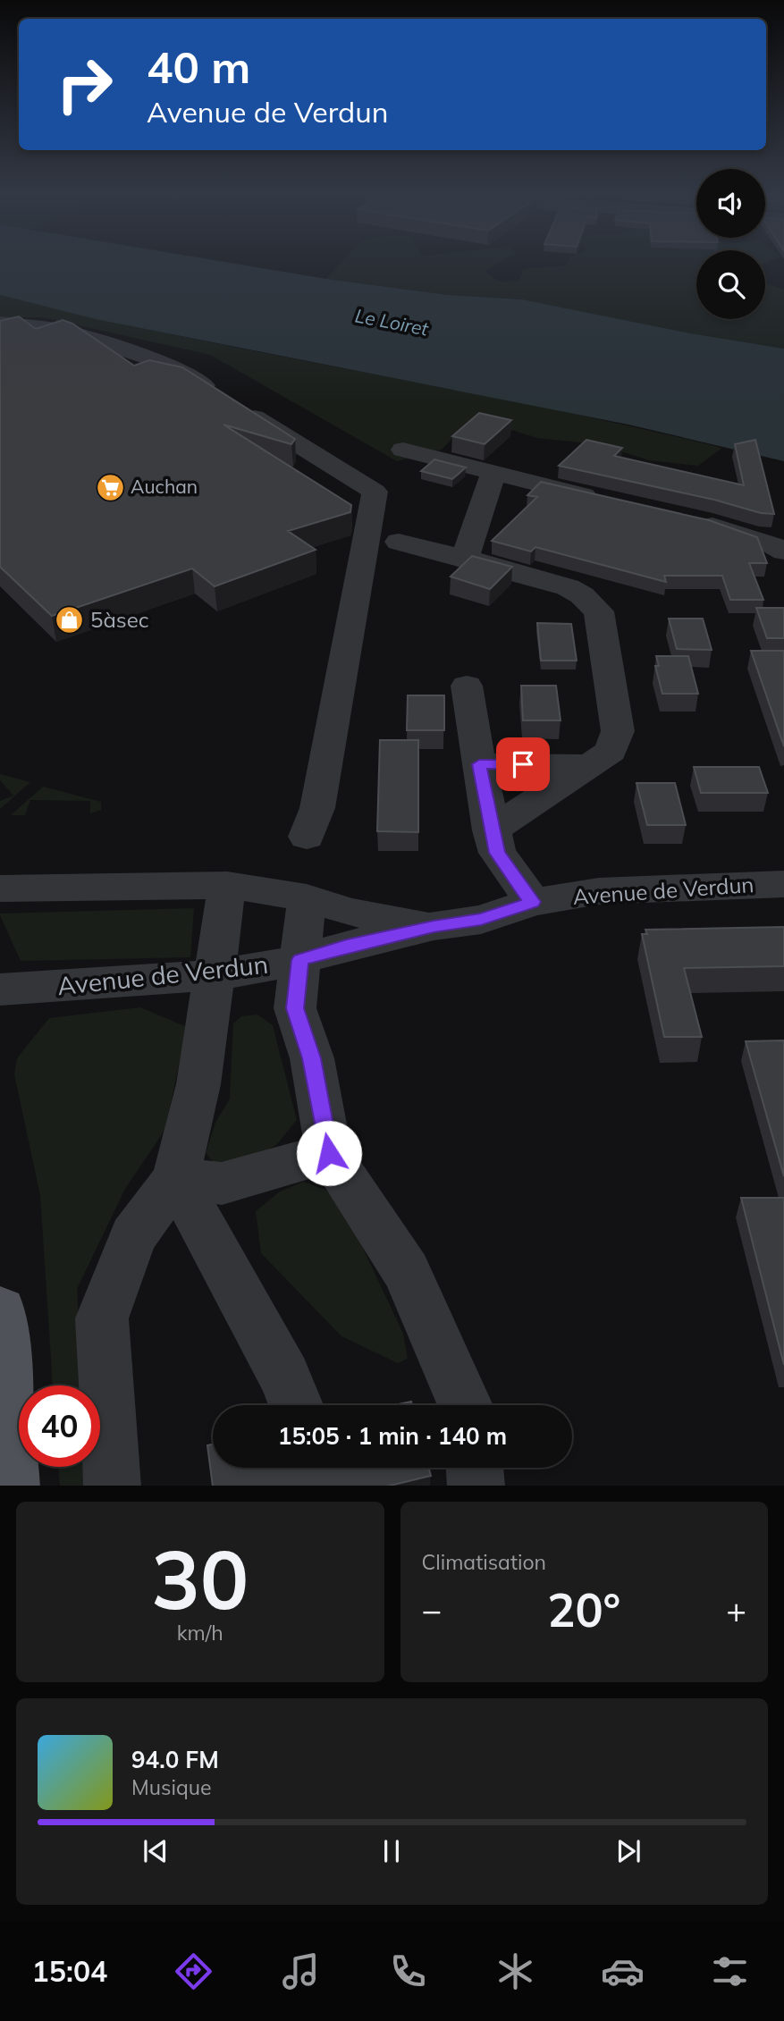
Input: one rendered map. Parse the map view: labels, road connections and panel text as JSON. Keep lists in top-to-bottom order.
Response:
{
  "streets": {
    "street": ["Avenue de Verdun"]
  },
  "water": ["Le Loiret"],
  "places": {
    "supermarket": ["Auchan"],
    "shop": ["5àsec"]
  },
  "page": {
    "turn": ["40 m", "Avenue de Verdun"],
    "limit": "40",
    "trip": "15:05 · 1 min · 140 m",
    "tile": [
      ["30", "km/h"],
      "Climatisation"
    ],
    "heat": ["−", "20°", "+"],
    "song": ["94.0 FM", "Musique"],
    "tabs": "15:04"
  }
}
